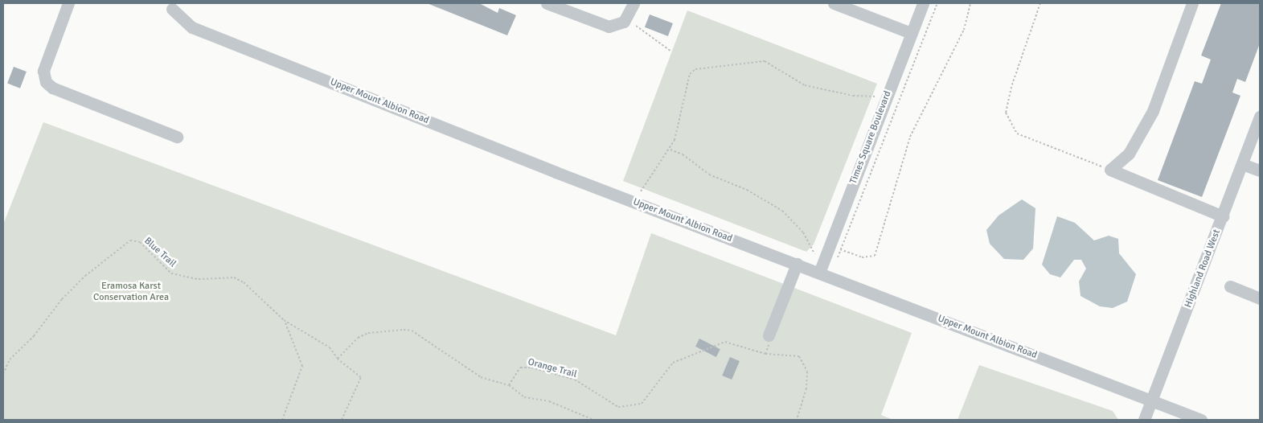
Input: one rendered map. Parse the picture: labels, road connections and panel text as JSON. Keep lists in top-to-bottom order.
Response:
{
  "streets": {
    "street": ["Upper Mount Albion Road", "Times Square Boulevard", "Highland Road West"],
    "path": ["Blue Trail", "Orange Trail"]
  },
  "crossings": [
    ["Upper Mount Albion Road", "Times Square Boulevard"],
    ["Upper Mount Albion Road", "Highland Road West"]
  ],
  "parks": ["Eramosa Karst Conservation Area"]
}
